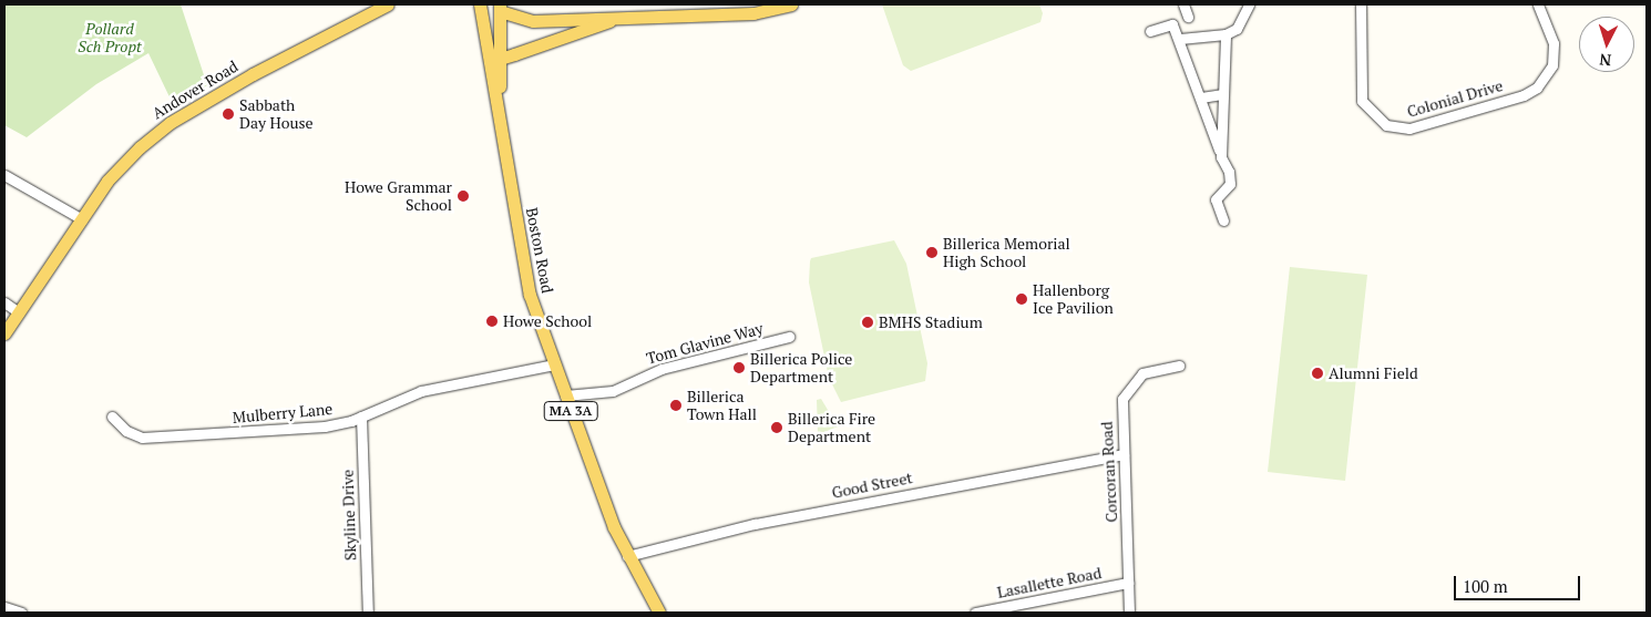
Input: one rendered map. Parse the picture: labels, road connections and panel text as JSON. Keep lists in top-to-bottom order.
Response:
{
  "streets": {
    "main road": ["Andover Road", "Boston Road", "MA 3A"],
    "street": [
      "Colonial Drive",
      "Tom Glavine Way",
      "Mulberry Lane",
      "Corcoran Road",
      "Good Street",
      "Skyline Drive",
      "Lasallette Road"
    ]
  },
  "crossings": [
    ["Boston Road", "Tom Glavine Way"],
    ["Boston Road", "MA 3A"],
    ["Boston Road", "Mulberry Lane"],
    ["Boston Road", "Good Street"],
    ["Mulberry Lane", "Skyline Drive"],
    ["Corcoran Road", "Good Street"],
    ["Corcoran Road", "Lasallette Road"]
  ],
  "parks": ["Pollard Sch Propt"],
  "places": [
    "Sabbath Day House",
    "Howe Grammar School",
    "Billerica Memorial High School",
    "Hallenborg Ice Pavilion",
    "Howe School",
    "BMHS Stadium",
    "Billerica Police Department",
    "Alumni Field",
    "Billerica Town Hall",
    "Billerica Fire Department"
  ],
  "scale_bar": "100 m",
  "north": "bottom"
}
